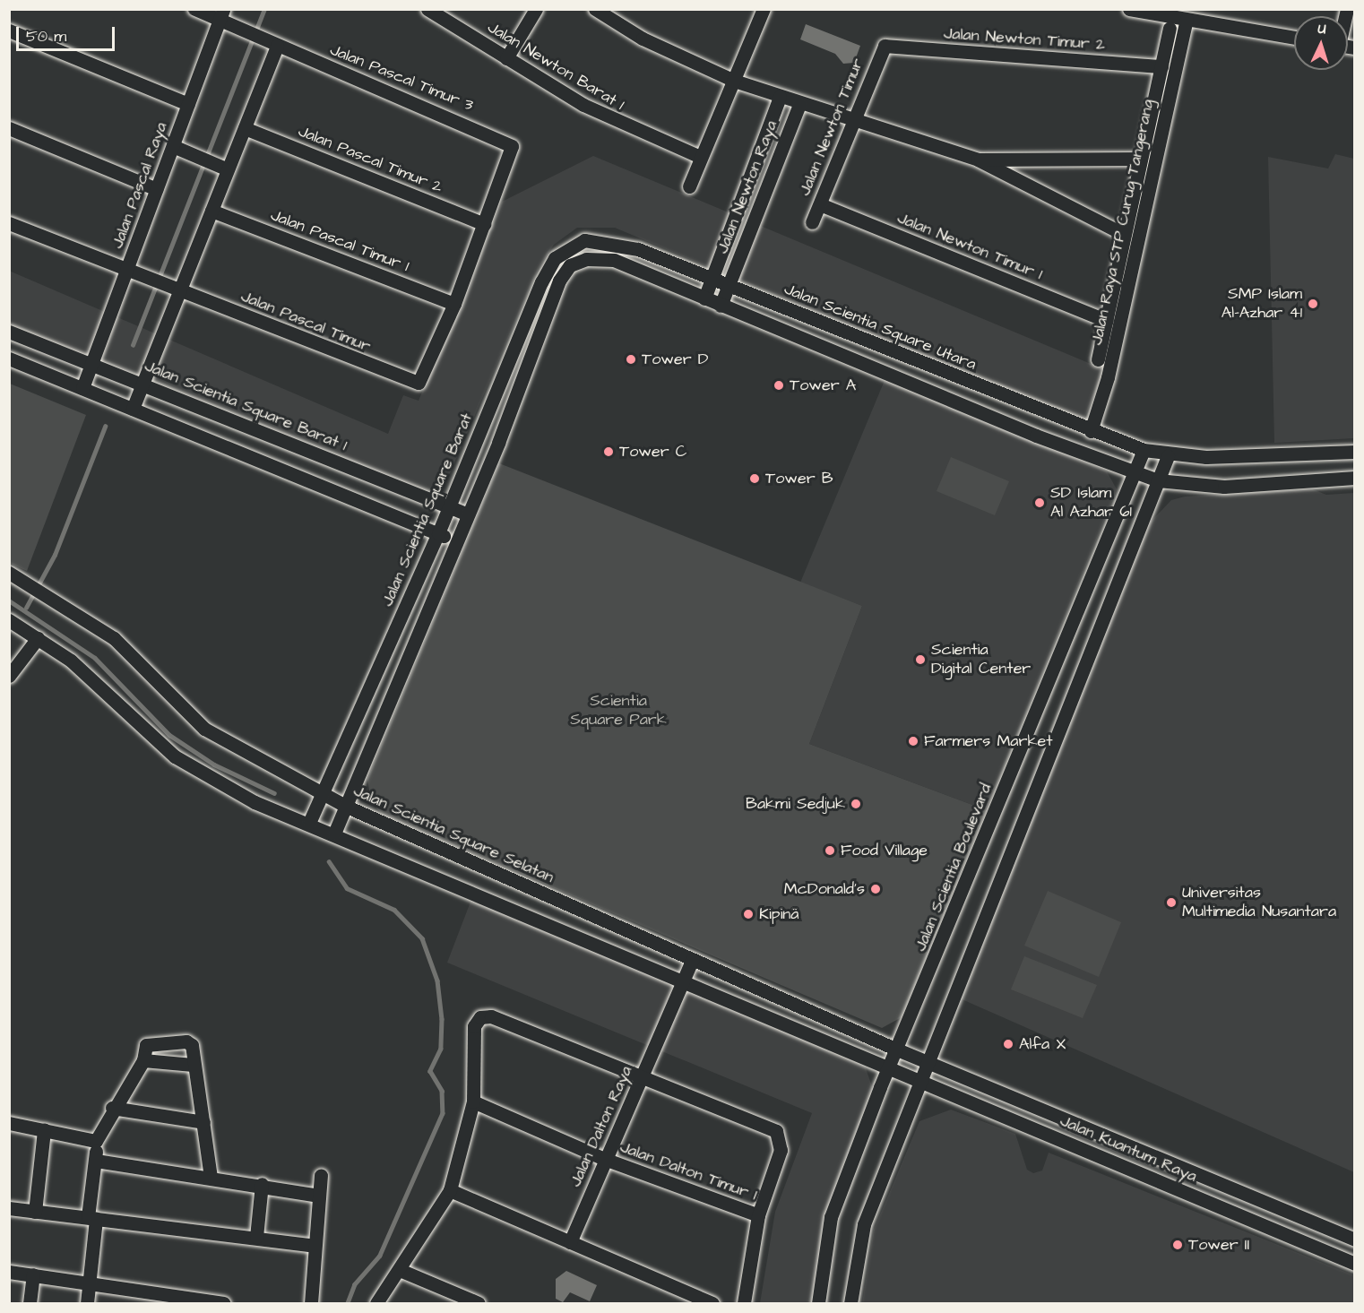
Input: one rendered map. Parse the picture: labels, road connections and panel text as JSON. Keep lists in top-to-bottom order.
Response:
{
  "streets": {
    "street": [
      "Jalan Newton Timur 2",
      "Jalan Newton Barat 1",
      "Jalan Pascal Timur 3",
      "Jalan Newton Timur",
      "Jalan Pascal Timur 2",
      "Jalan Pascal Raya",
      "Jalan Newton Raya",
      "Jalan Raya STP Curug Tangerang",
      "Jalan Pascal Timur 1",
      "Jalan Newton Timur 1",
      "Jalan Pascal Timur",
      "Jalan Scientia Square Utara",
      "Jalan Scientia Square Barat 1",
      "Jalan Scientia Square Barat",
      "Jalan Scientia Square Selatan",
      "Jalan Scientia Boulevard",
      "Jalan Dalton Raya",
      "Jalan Kuantum Raya",
      "Jalan Dalton Timur 1"
    ]
  },
  "crossings": [
    ["Jalan Newton Timur 2", "Jalan Newton Timur"],
    ["Jalan Pascal Timur 3", "Jalan Pascal Timur 2"],
    ["Jalan Pascal Timur 3", "Jalan Pascal Raya"],
    ["Jalan Newton Timur", "Jalan Newton Timur 1"],
    ["Jalan Pascal Raya", "Jalan Pascal Timur"],
    ["Jalan Pascal Raya", "Jalan Scientia Square Barat 1"],
    ["Jalan Newton Raya", "Jalan Scientia Square Utara"],
    ["Jalan Raya STP Curug Tangerang", "Jalan Scientia Square Utara"],
    ["Jalan Pascal Timur 1", "Jalan Pascal Timur"],
    ["Jalan Scientia Square Utara", "Jalan Scientia Square Barat"],
    ["Jalan Scientia Square Utara", "Jalan Scientia Boulevard"],
    ["Jalan Scientia Square Barat 1", "Jalan Scientia Square Barat"],
    ["Jalan Scientia Square Barat", "Jalan Scientia Square Selatan"],
    ["Jalan Scientia Square Selatan", "Jalan Scientia Boulevard"],
    ["Jalan Scientia Square Selatan", "Jalan Dalton Raya"],
    ["Jalan Scientia Square Selatan", "Jalan Kuantum Raya"],
    ["Jalan Scientia Boulevard", "Jalan Kuantum Raya"],
    ["Jalan Dalton Raya", "Jalan Dalton Timur 1"]
  ],
  "parks": ["Scientia Square Park"],
  "places": [
    "SMP Islam Al-Azhar 41",
    "Tower D",
    "Tower A",
    "Tower C",
    "Tower B",
    "SD Islam Al Azhar 61",
    "Scientia Digital Center",
    "Farmers Market",
    "Bakmi Sedjuk",
    "Food Village",
    "McDonald's",
    "Universitas Multimedia Nusantara",
    "Kipinä",
    "Alfa X",
    "Tower II"
  ],
  "scale_bar": "50 m",
  "north": "top"
}
